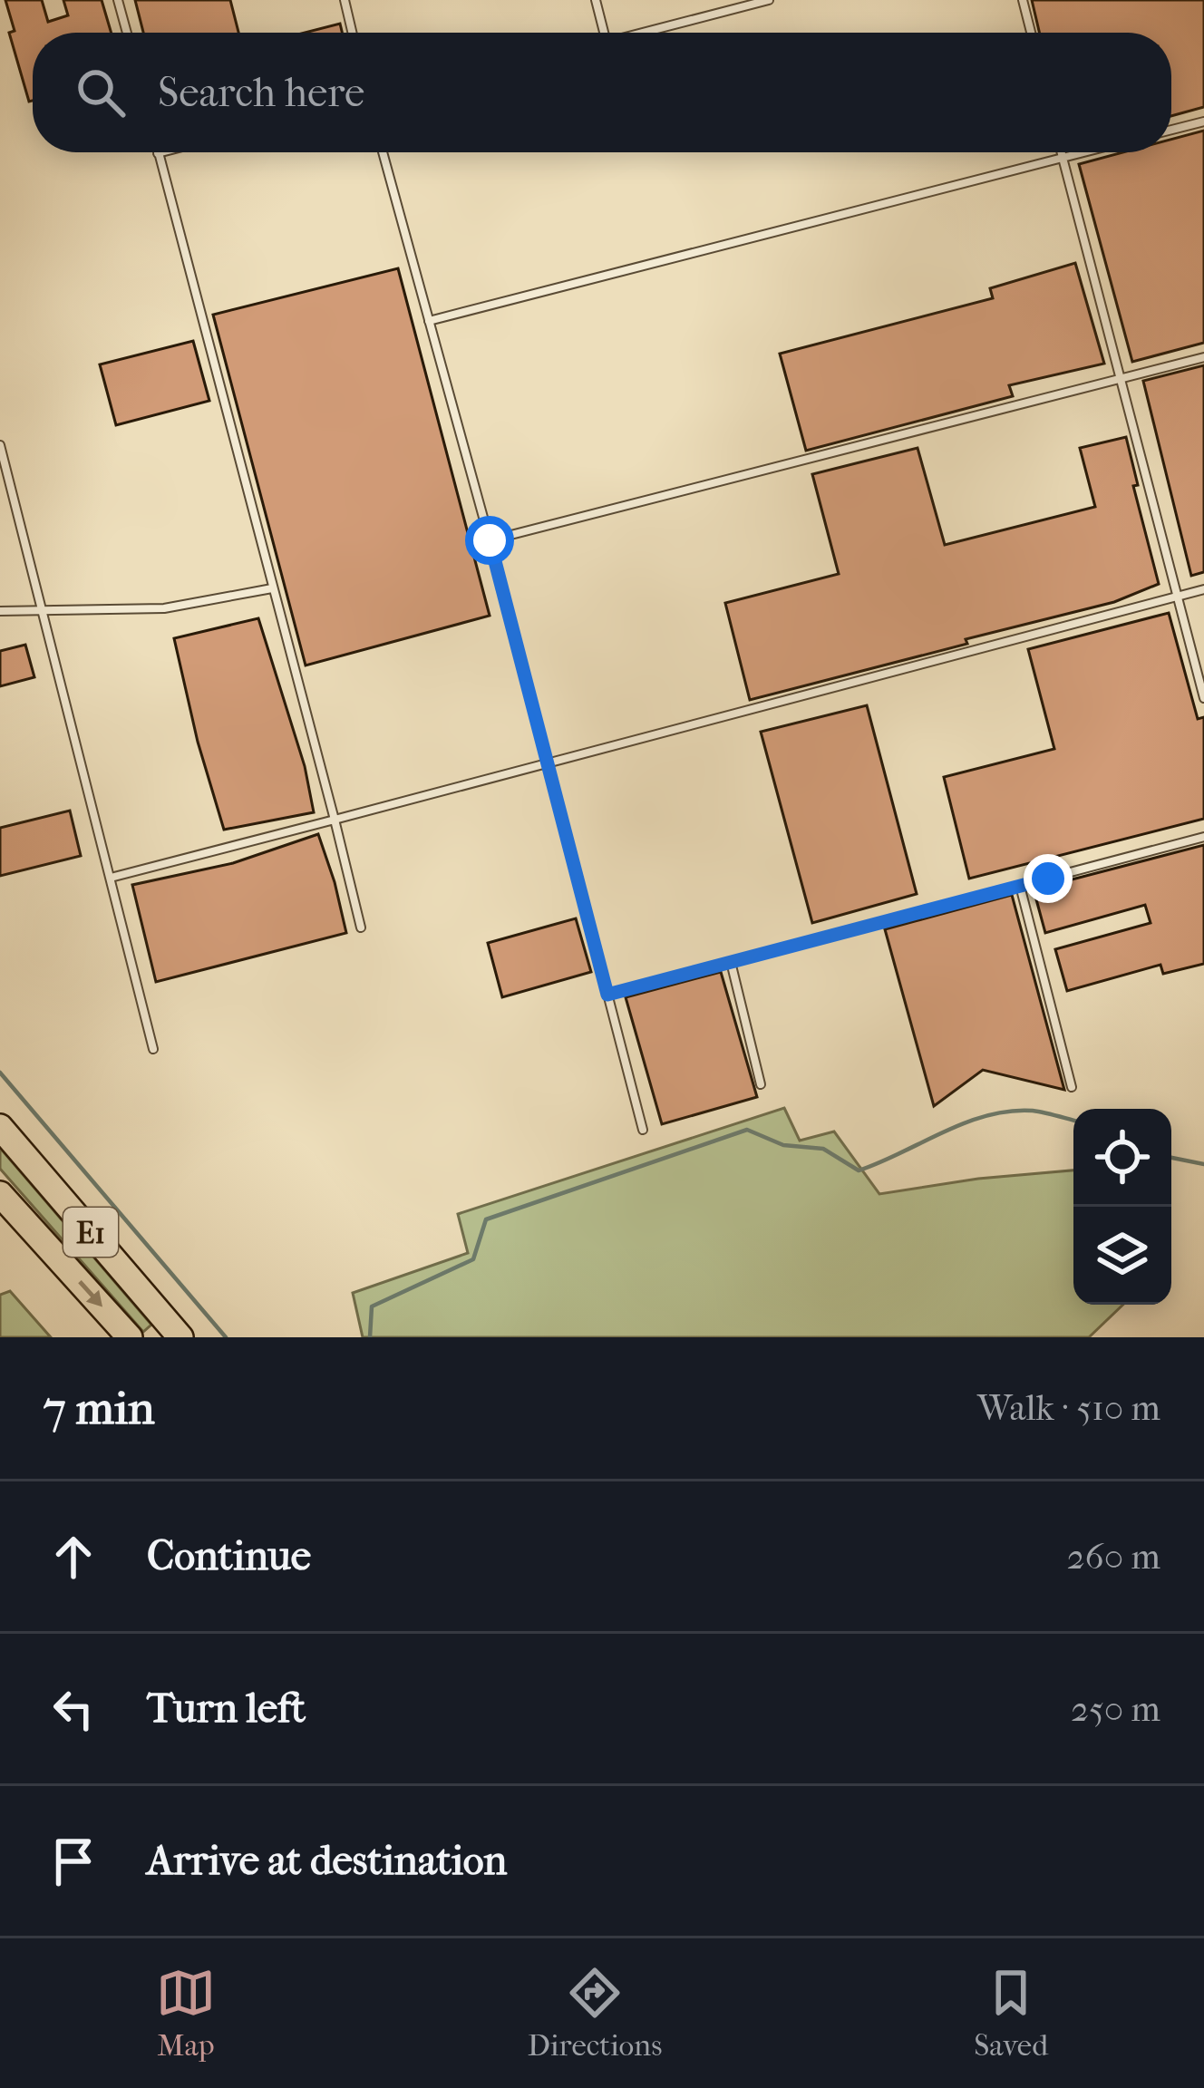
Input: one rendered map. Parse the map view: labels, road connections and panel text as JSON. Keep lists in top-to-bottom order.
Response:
{
  "streets": {
    "highway": ["E1"]
  },
  "page": {
    "search": "Search here",
    "heading": ["7 min", "Walk · 510 m"],
    "list": [
      ["Continue", "260 m"],
      ["Turn left", "250 m"],
      "Arrive at destination"
    ],
    "nav": ["Map", "Directions", "Saved"]
  }
}
